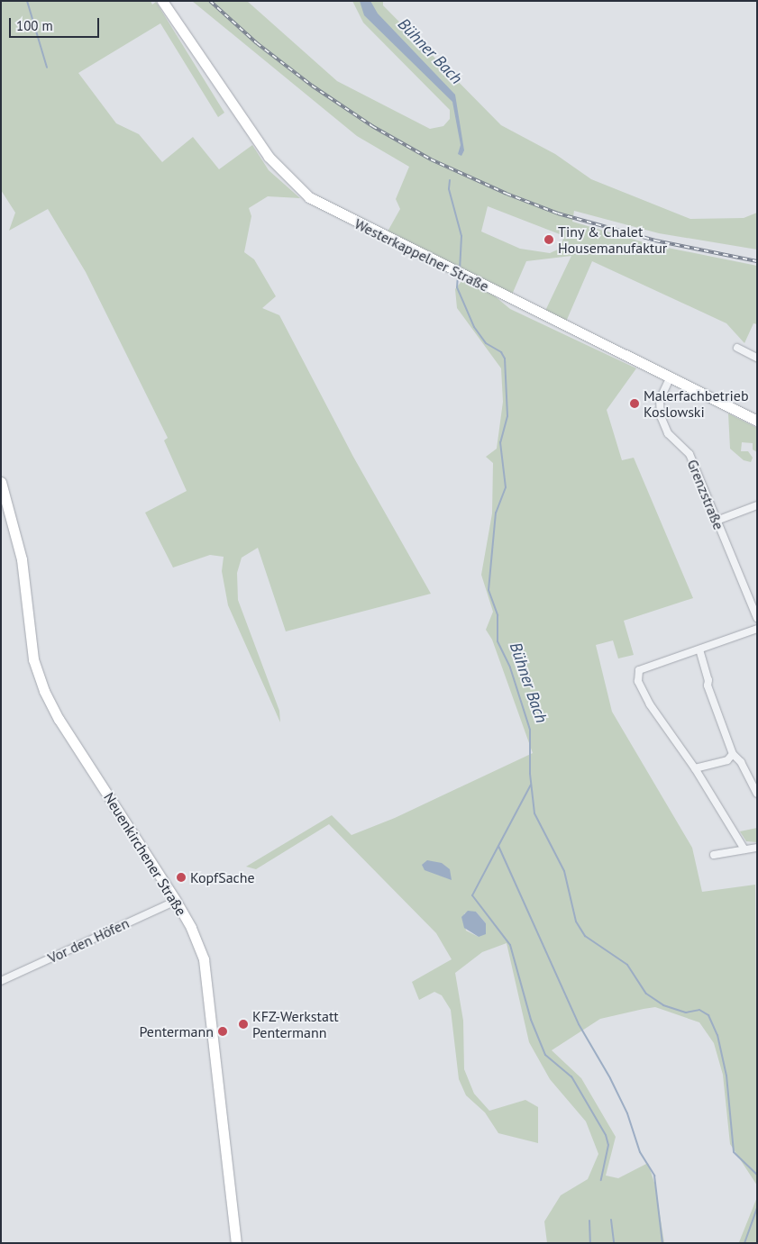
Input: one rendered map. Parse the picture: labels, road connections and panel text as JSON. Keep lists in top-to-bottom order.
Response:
{
  "streets": {
    "street": [
      "Westerkappelner Straße",
      "Grenzstraße",
      "Neuenkirchener Straße",
      "Vor den Höfen"
    ]
  },
  "crossings": [
    ["Westerkappelner Straße", "Grenzstraße"],
    ["Neuenkirchener Straße", "Vor den Höfen"]
  ],
  "water": ["Bühner Bach"],
  "places": [
    "Tiny & Chalet Housemanufaktur",
    "Malerfachbetrieb Koslowski",
    "KopfSache",
    "KFZ-Werkstatt Pentermann",
    "Pentermann"
  ],
  "scale_bar": "100 m"
}
